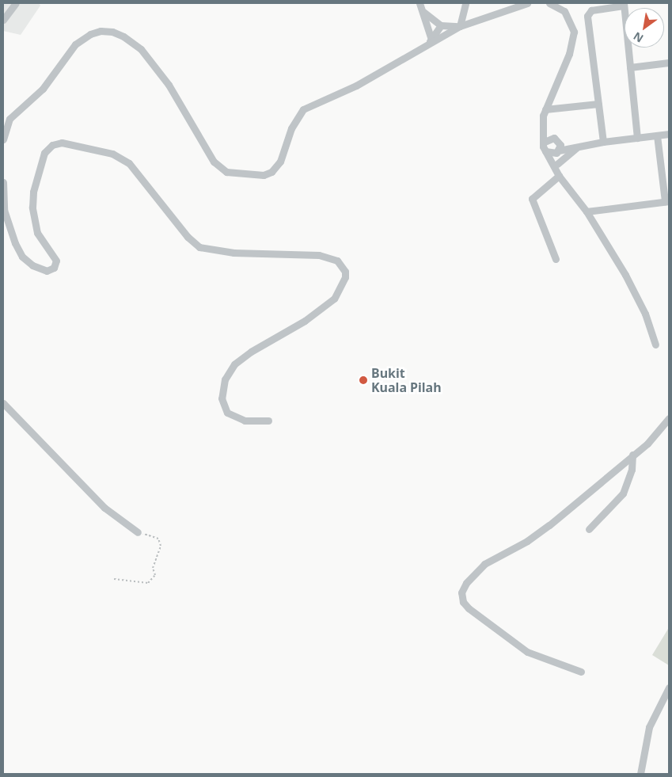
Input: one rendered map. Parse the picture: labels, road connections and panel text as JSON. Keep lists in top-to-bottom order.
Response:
{
  "places": ["Bukit Kuala Pilah"],
  "north": "bottom left"
}
